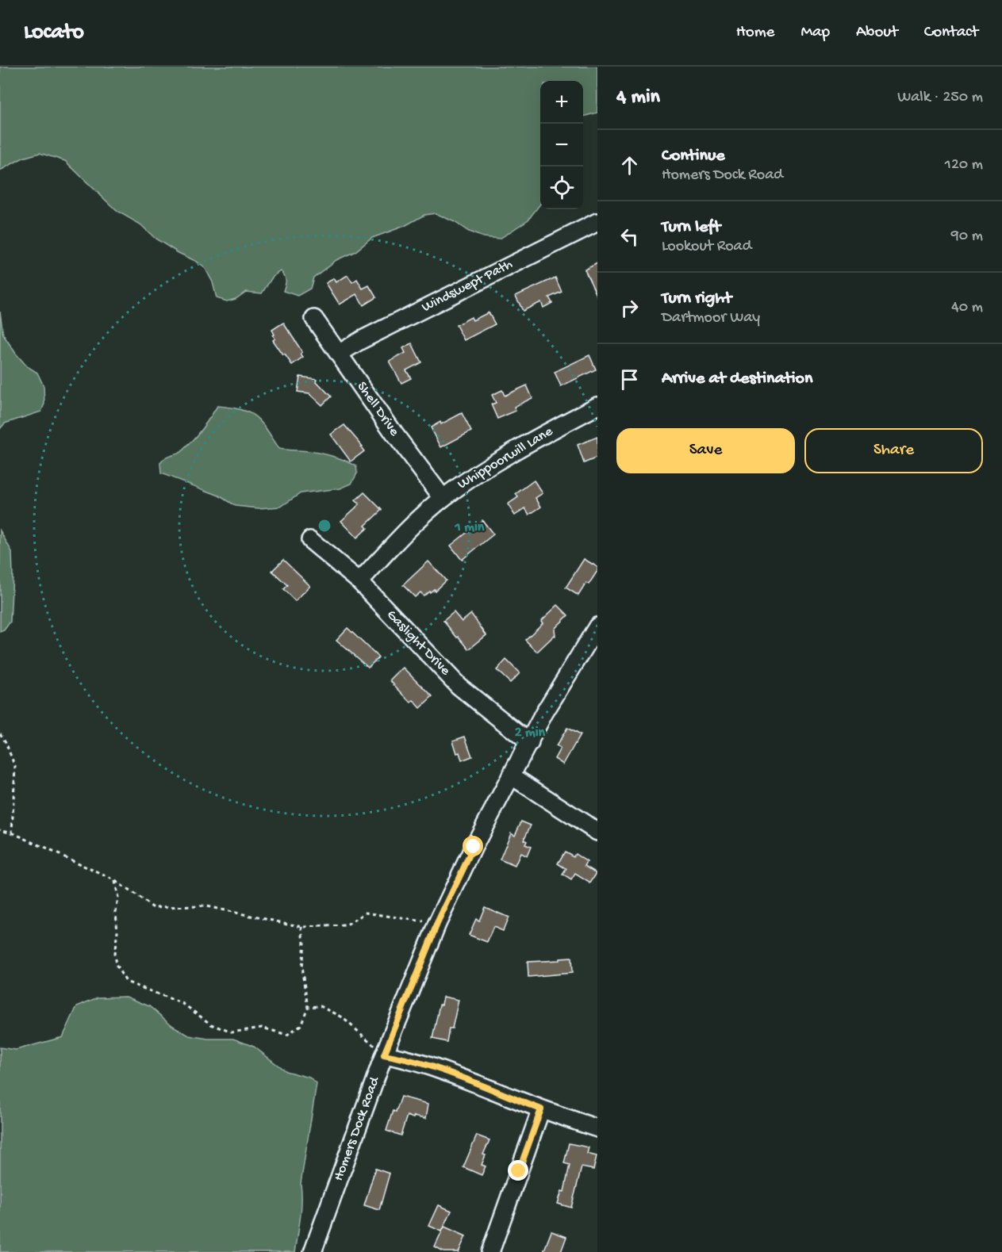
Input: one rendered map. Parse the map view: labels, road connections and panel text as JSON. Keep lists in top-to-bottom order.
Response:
{
  "streets": {
    "street": [
      "Windswept Path",
      "Shell Drive",
      "Whippoorwill Lane",
      "Gaslight Drive",
      "Homers Dock Road"
    ]
  },
  "crossings": [
    ["Windswept Path", "Shell Drive"],
    ["Shell Drive", "Whippoorwill Lane"],
    ["Whippoorwill Lane", "Gaslight Drive"],
    ["Gaslight Drive", "Homers Dock Road"]
  ],
  "page": {
    "header": "Locato",
    "nav": [
      "Home",
      "Map",
      "About",
      "Contact"
    ],
    "heading": ["4 min", "Walk · 250 m"],
    "map_buttons": ["+", "−"],
    "list": [
      ["Continue", "Homers Dock Road", "120 m"],
      ["Turn left", "Lookout Road", "90 m"],
      ["Turn right", "Dartmoor Way", "40 m"],
      "Arrive at destination"
    ],
    "buttons": ["Save", "Share"]
  },
  "rings": ["1 min", "2 min"]
}
